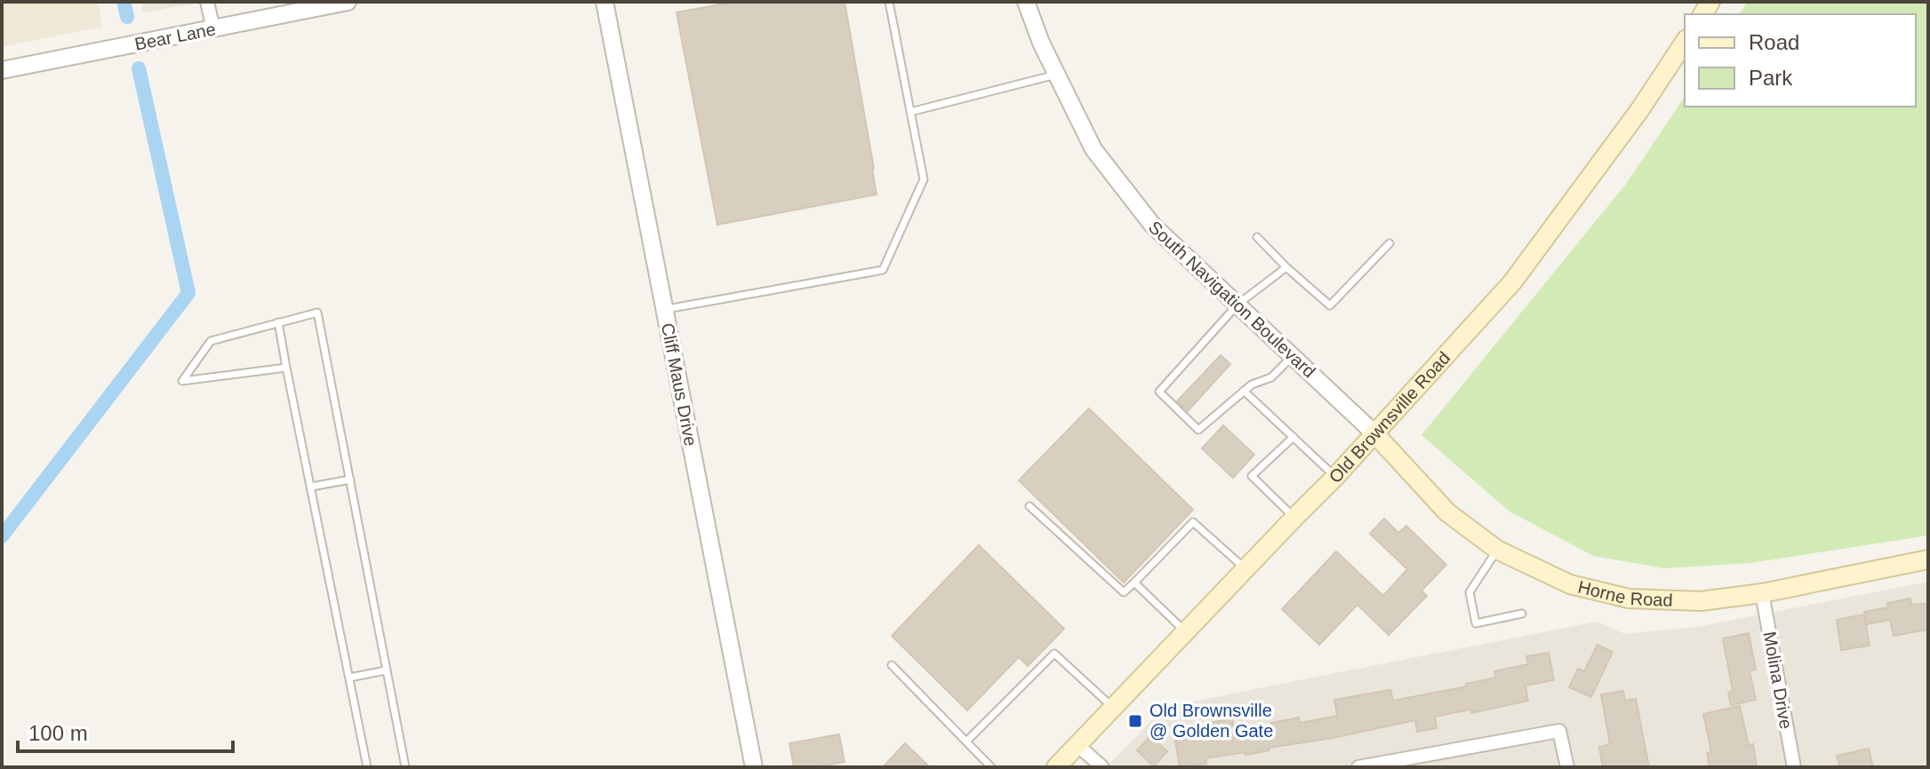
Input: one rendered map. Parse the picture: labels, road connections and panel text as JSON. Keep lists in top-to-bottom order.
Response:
{
  "streets": {
    "main road": ["Old Brownsville Road", "Horne Road"],
    "street": [
      "Bear Lane",
      "South Navigation Boulevard",
      "Cliff Maus Drive",
      "Molina Drive"
    ]
  },
  "crossings": [
    ["South Navigation Boulevard", "Old Brownsville Road"],
    ["South Navigation Boulevard", "Horne Road"],
    ["Old Brownsville Road", "Horne Road"],
    ["Horne Road", "Molina Drive"]
  ],
  "places": {
    "transit": ["Old Brownsville @ Golden Gate"]
  },
  "legend": ["Road", "Park"],
  "scale_bar": "100 m"
}
